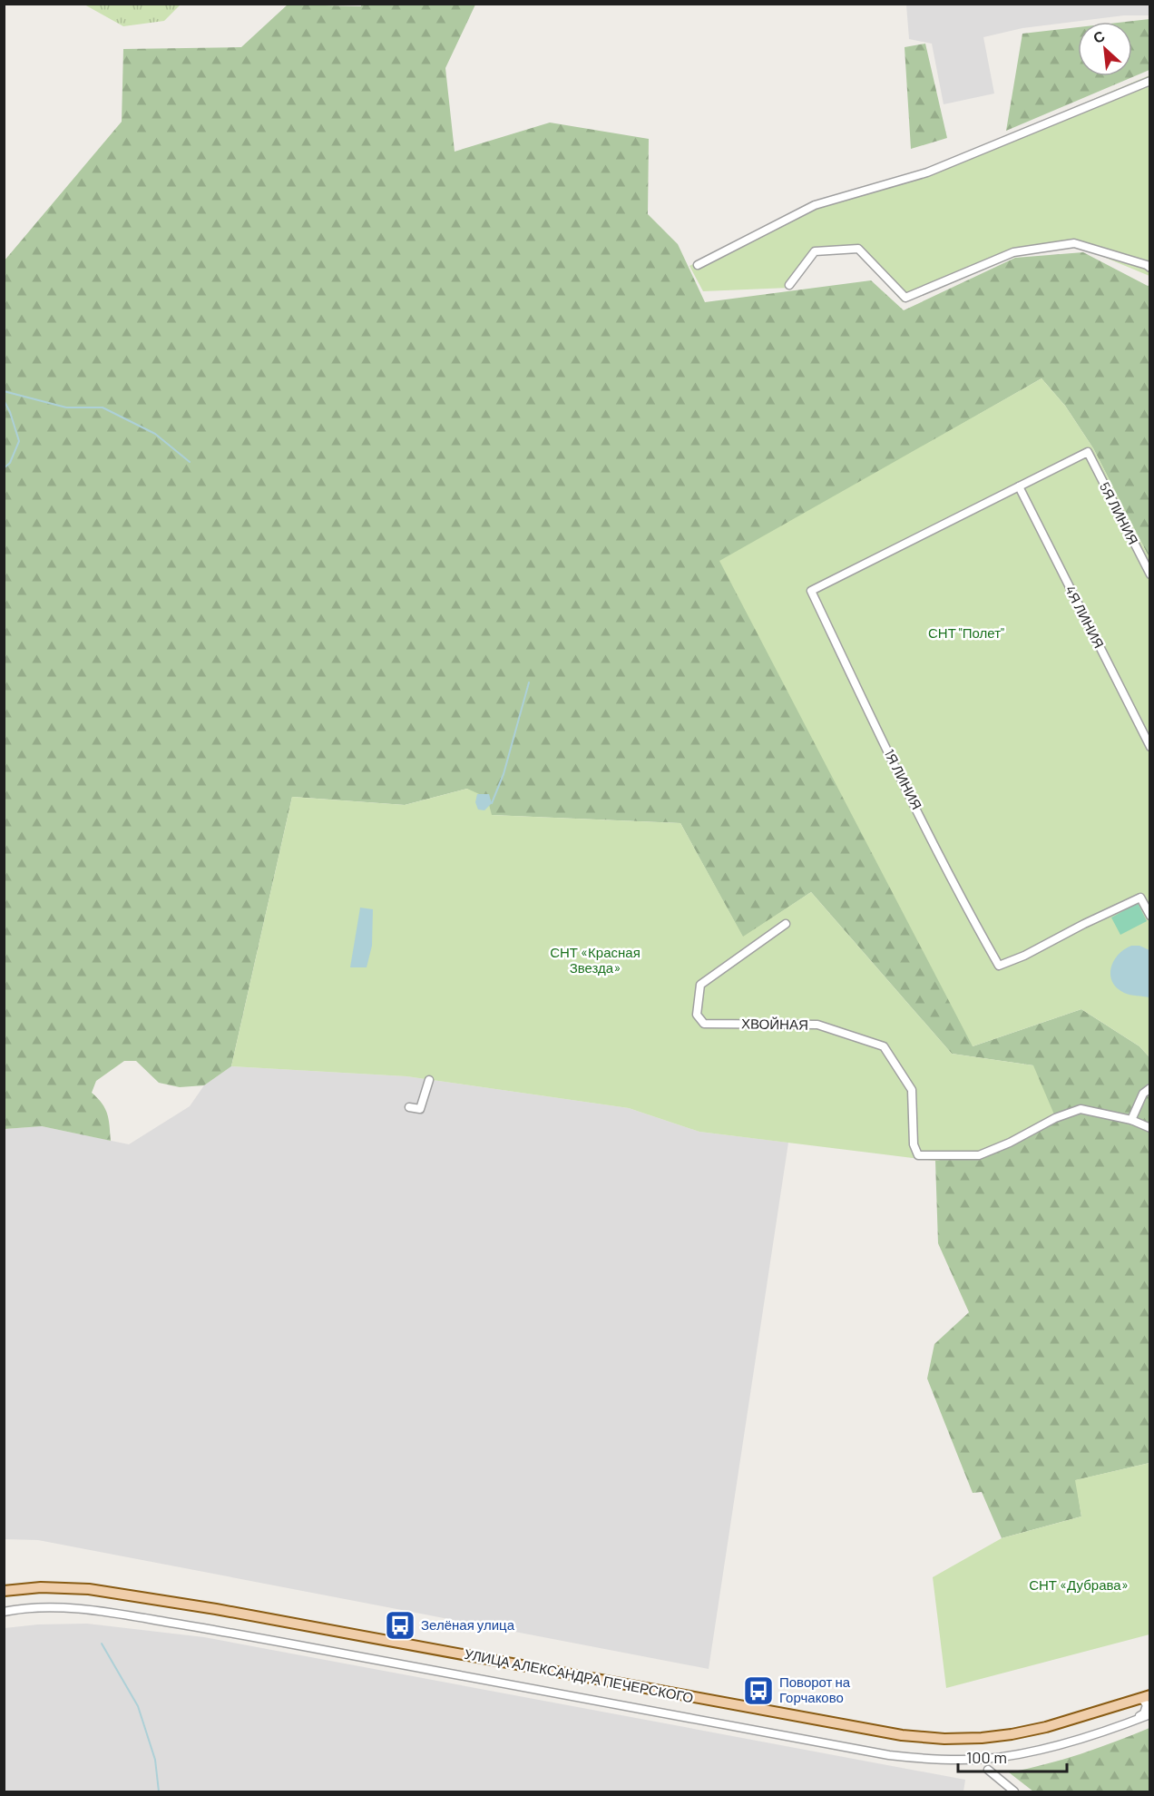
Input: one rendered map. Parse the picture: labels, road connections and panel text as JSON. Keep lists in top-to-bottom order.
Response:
{
  "streets": {
    "main road": ["УЛИЦА АЛЕКСАНДРА ПЕЧЕРСКОГО"],
    "street": [
      "5Я ЛИНИЯ",
      "4Я ЛИНИЯ",
      "1Я ЛИНИЯ",
      "ХВОЙНАЯ"
    ]
  },
  "crossings": [
    ["5Я ЛИНИЯ", "4Я ЛИНИЯ"],
    ["5Я ЛИНИЯ", "1Я ЛИНИЯ"],
    ["4Я ЛИНИЯ", "1Я ЛИНИЯ"]
  ],
  "parks": ["СНТ \"Полет\"", "СНТ «Красная Звезда»", "СНТ «Дубрава»"],
  "places": {
    "bus stop": ["Зелёная улица", "Поворот на Горчаково"]
  },
  "scale_bar": "100 m",
  "north": "top left"
}
